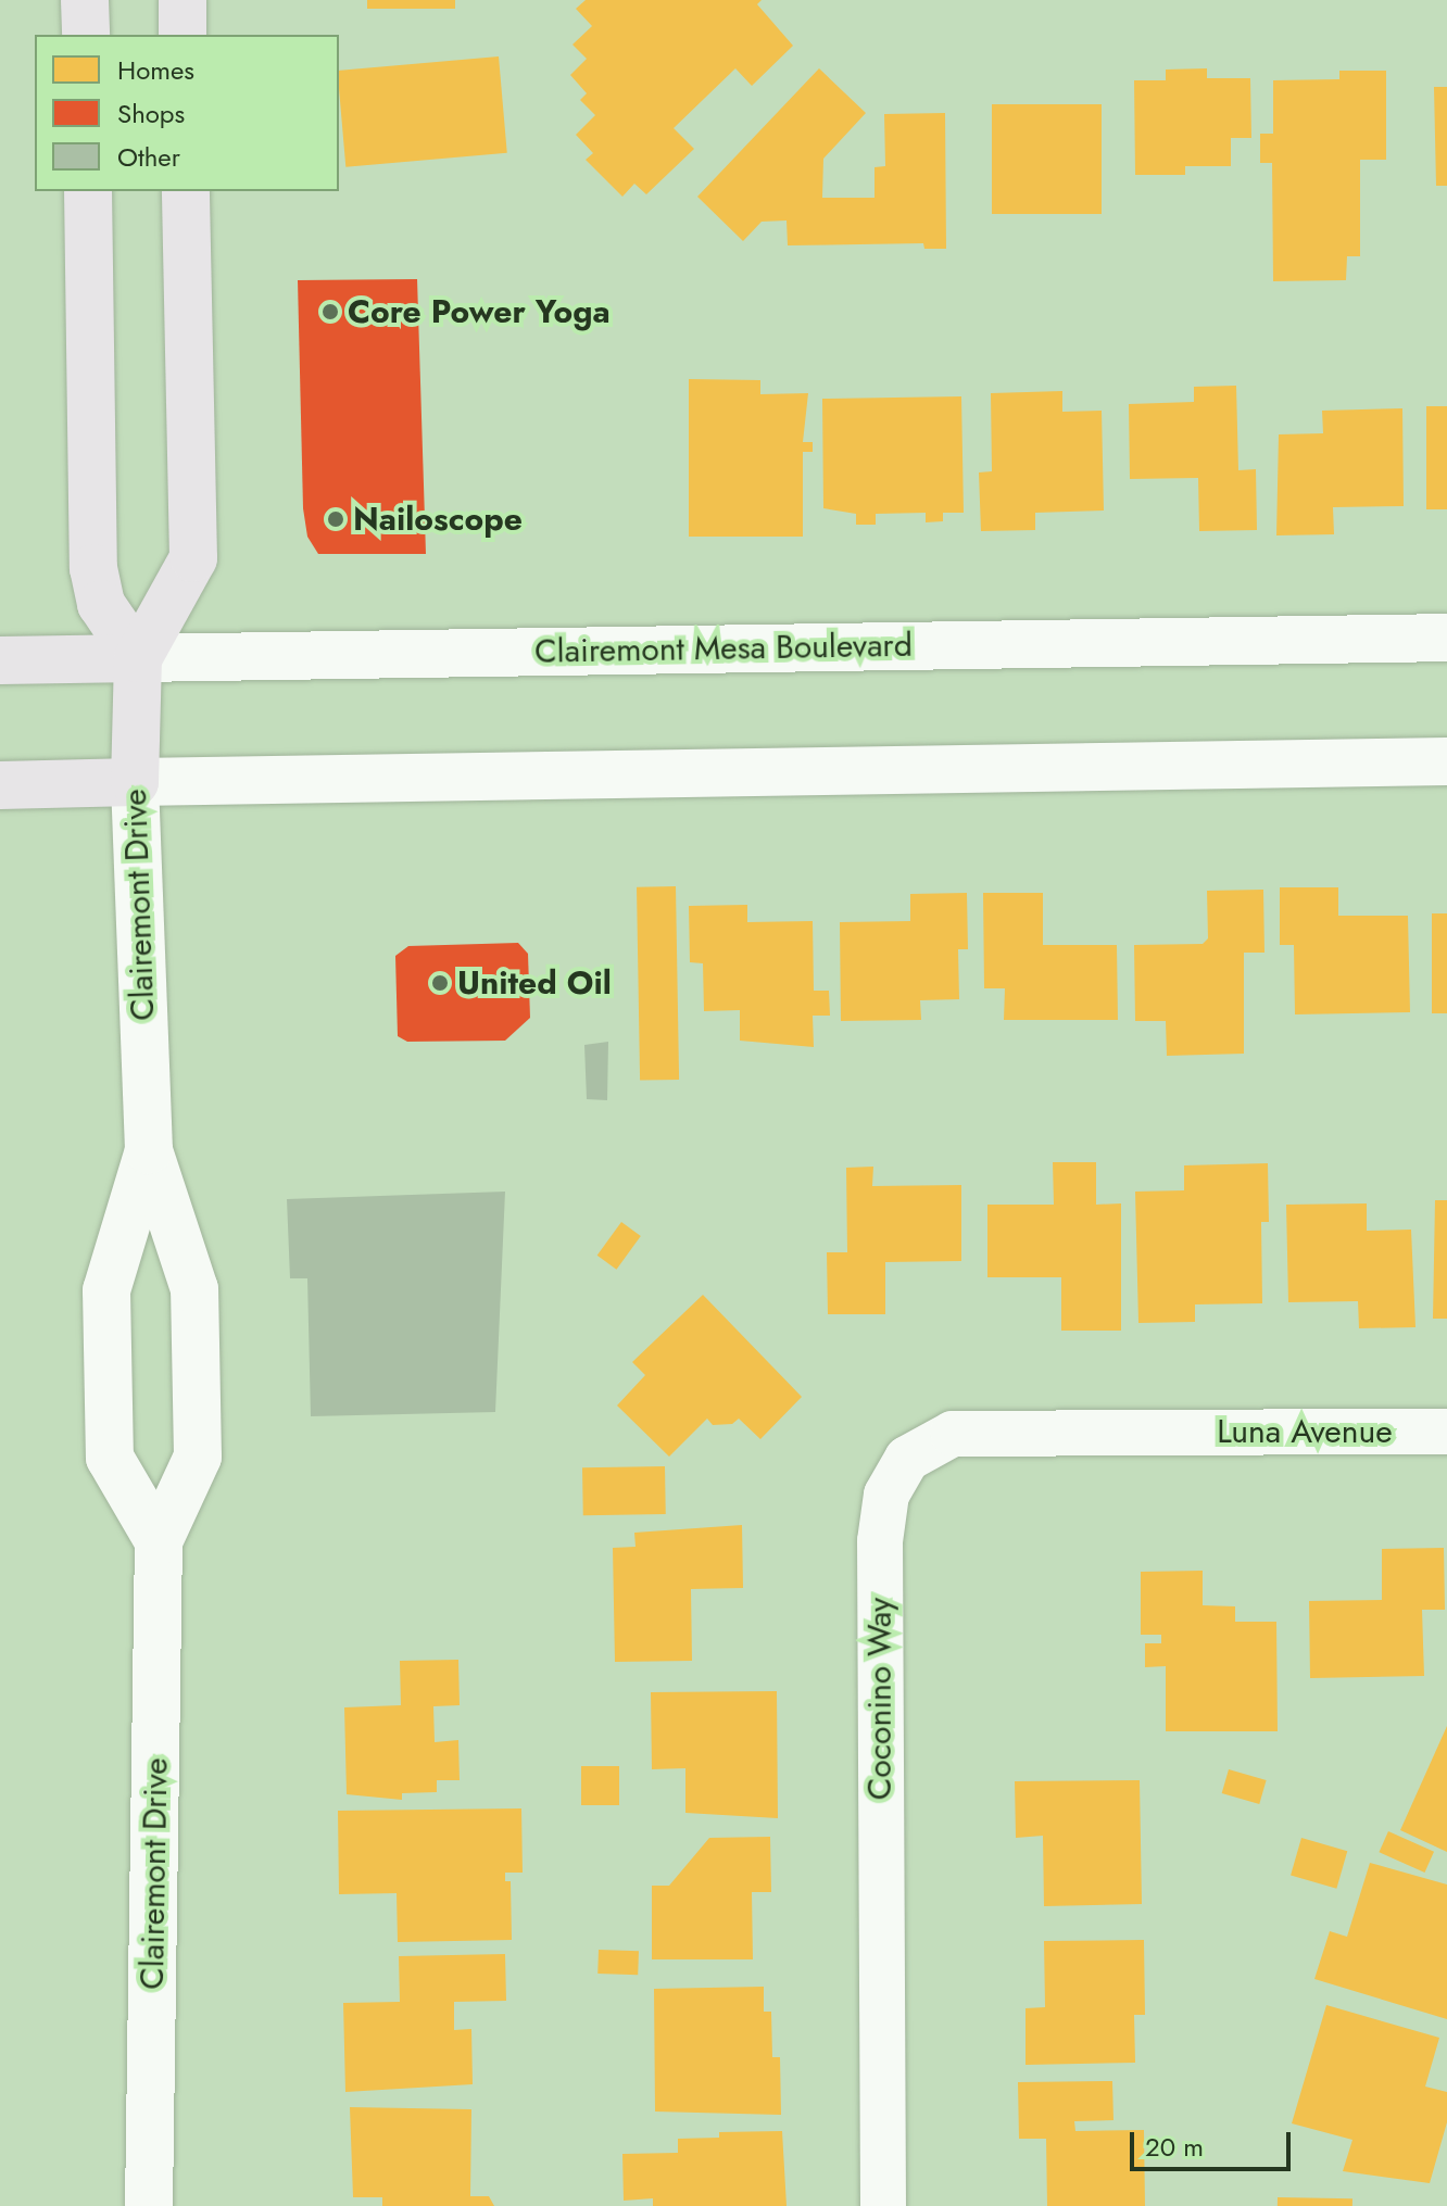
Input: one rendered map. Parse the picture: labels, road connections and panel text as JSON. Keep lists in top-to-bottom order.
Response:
{
  "streets": {
    "main road": ["Clairemont Mesa Boulevard", "Clairemont Drive"],
    "street": ["Luna Avenue", "Coconino Way"]
  },
  "crossings": [
    ["Clairemont Mesa Boulevard", "Clairemont Drive"],
    ["Luna Avenue", "Coconino Way"]
  ],
  "places": ["Core Power Yoga", "Nailoscope", "United Oil"],
  "legend": ["Homes", "Shops", "Other"],
  "scale_bar": "20 m"
}
